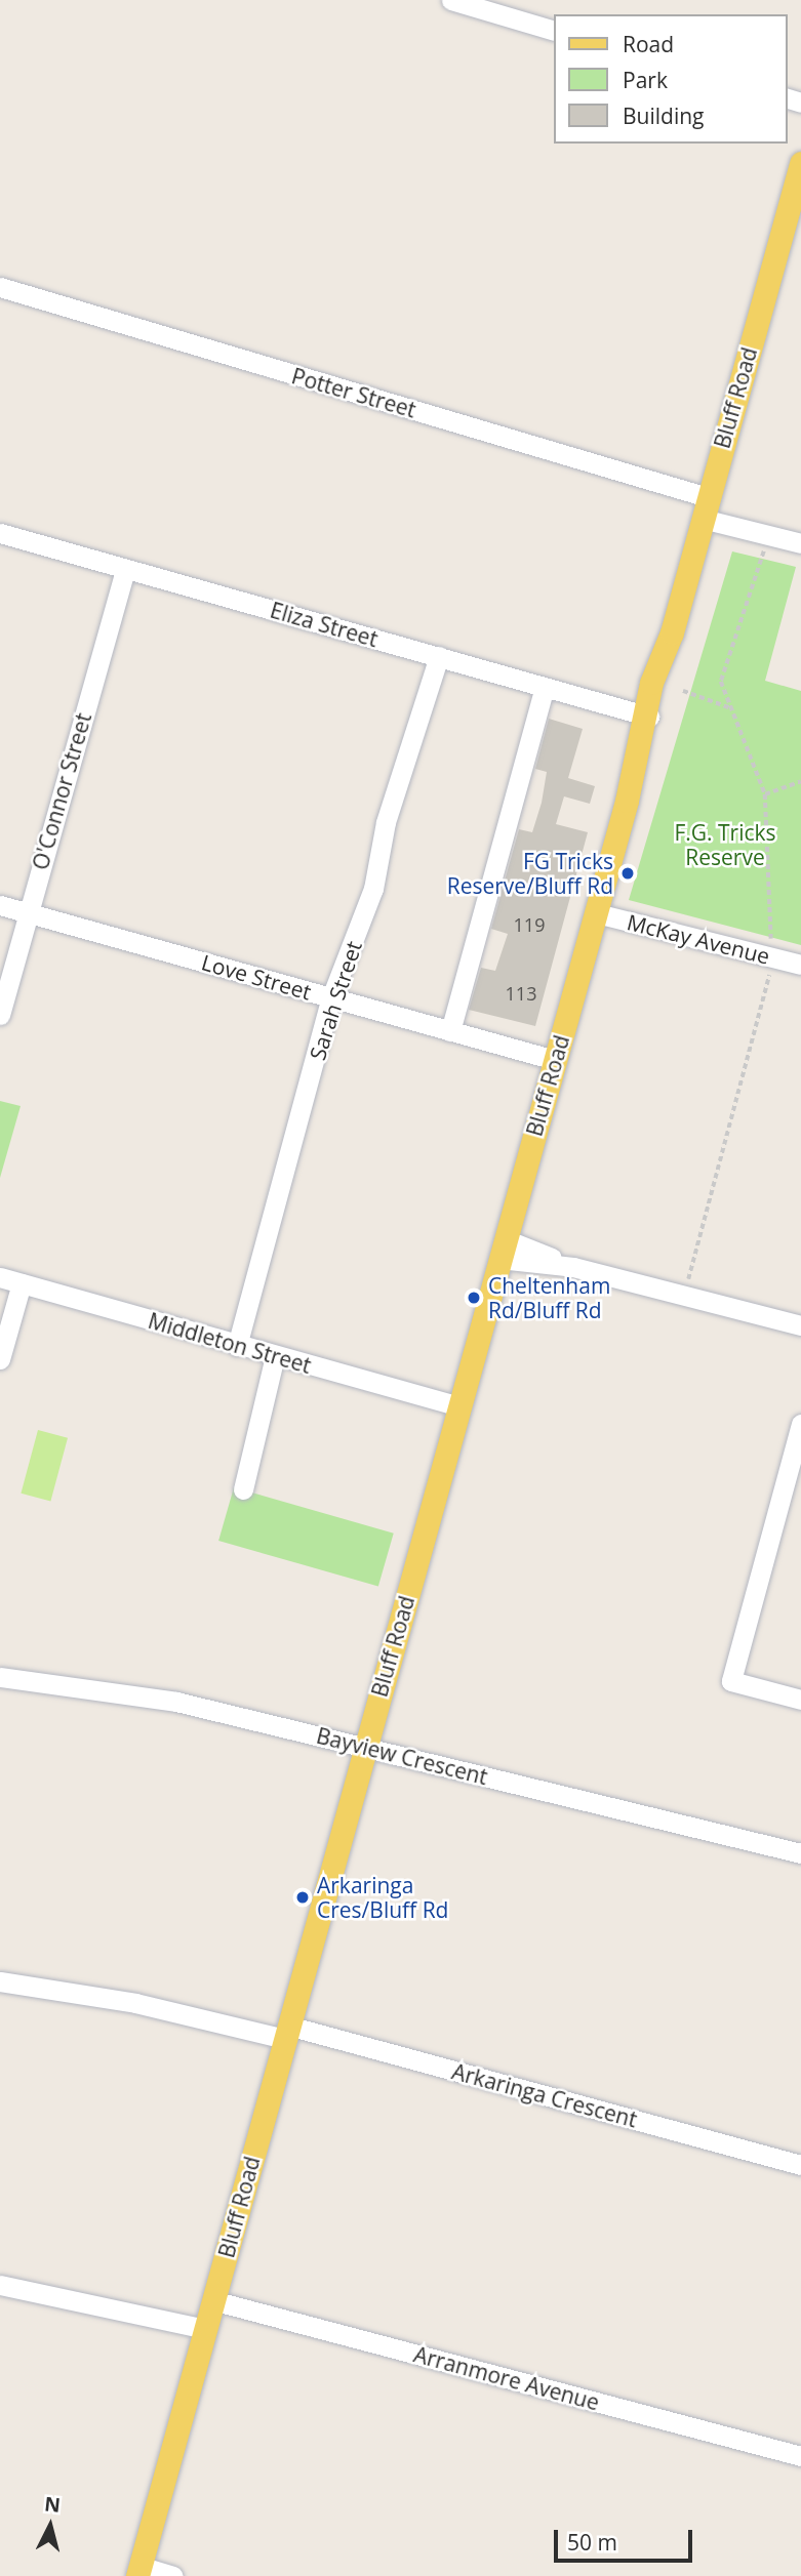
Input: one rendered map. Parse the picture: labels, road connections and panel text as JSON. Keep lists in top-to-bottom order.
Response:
{
  "streets": {
    "main road": ["Bluff Road"],
    "street": [
      "Potter Street",
      "Eliza Street",
      "O'Connor Street",
      "McKay Avenue",
      "Love Street",
      "Sarah Street",
      "Middleton Street",
      "Bayview Crescent",
      "Arkaringa Crescent",
      "Arranmore Avenue"
    ]
  },
  "crossings": [
    ["Potter Street", "Bluff Road"],
    ["Bluff Road", "Eliza Street"],
    ["Bluff Road", "McKay Avenue"],
    ["Bluff Road", "Love Street"],
    ["Bluff Road", "Middleton Street"],
    ["Bluff Road", "Bayview Crescent"],
    ["Bluff Road", "Arkaringa Crescent"],
    ["Bluff Road", "Arranmore Avenue"],
    ["Eliza Street", "O'Connor Street"],
    ["Eliza Street", "Sarah Street"],
    ["O'Connor Street", "Love Street"],
    ["Love Street", "Sarah Street"],
    ["Sarah Street", "Middleton Street"]
  ],
  "parks": ["F.G. Tricks Reserve"],
  "places": ["FG Tricks Reserve/Bluff Rd", "Cheltenham Rd/Bluff Rd", "Arkaringa Cres/Bluff Rd"],
  "house_numbers": ["119", "113"],
  "legend": ["Road", "Park", "Building"],
  "scale_bar": "50 m",
  "north": "top"
}
